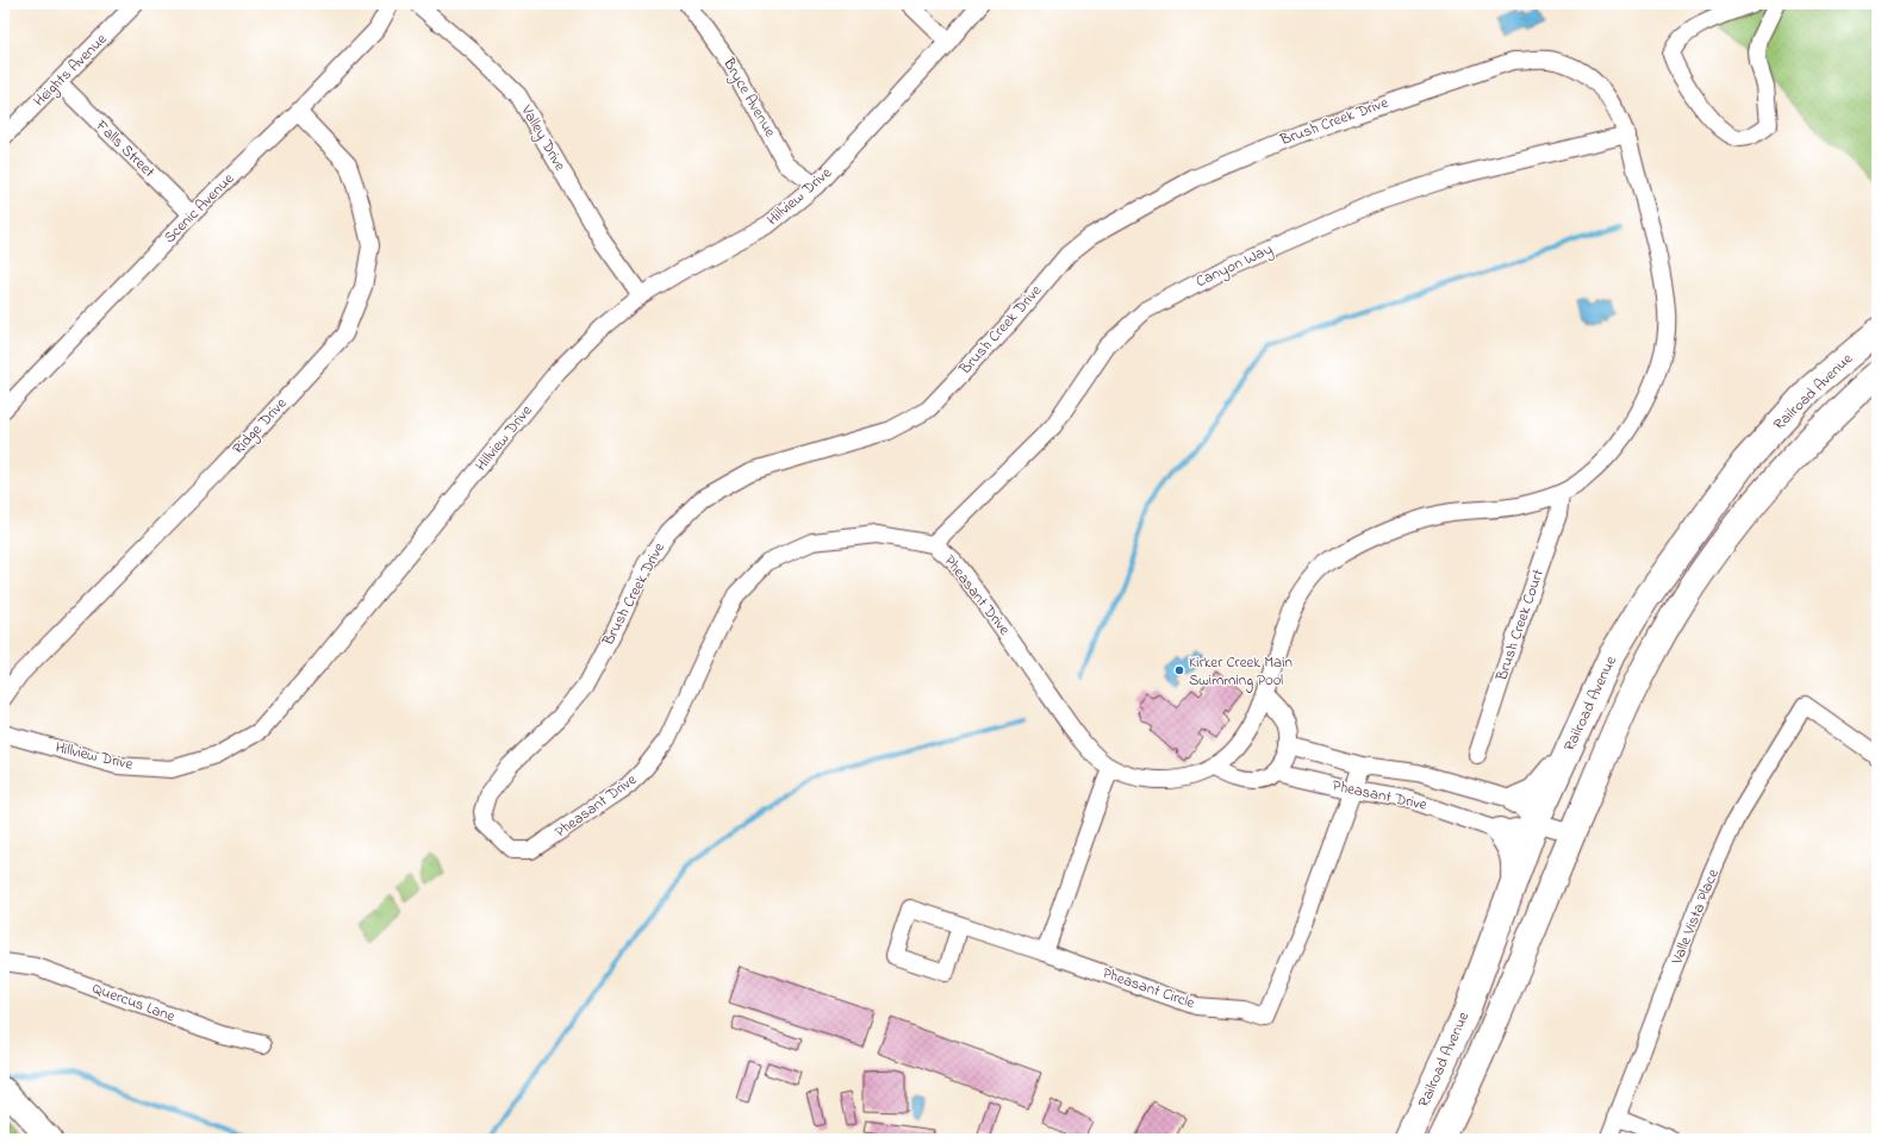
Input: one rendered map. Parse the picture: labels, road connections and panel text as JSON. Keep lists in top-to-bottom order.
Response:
{
  "streets": {
    "highway": ["Railroad Avenue"],
    "street": [
      "Heights Avenue",
      "Bryce Avenue",
      "Brush Creek Drive",
      "Valley Drive",
      "Falls Street",
      "Hillview Drive",
      "Scenic Avenue",
      "Canyon Way",
      "Ridge Drive",
      "Pheasant Drive",
      "Brush Creek Court",
      "Valle Vista Place",
      "Pheasant Circle",
      "Quercus Lane"
    ]
  },
  "crossings": [
    ["Heights Avenue", "Falls Street"],
    ["Bryce Avenue", "Hillview Drive"],
    ["Brush Creek Drive", "Canyon Way"],
    ["Brush Creek Drive", "Pheasant Drive"],
    ["Brush Creek Drive", "Brush Creek Court"],
    ["Valley Drive", "Hillview Drive"],
    ["Falls Street", "Scenic Avenue"],
    ["Scenic Avenue", "Ridge Drive"],
    ["Canyon Way", "Pheasant Drive"],
    ["Pheasant Drive", "Pheasant Circle"]
  ],
  "places": ["Kirker Creek Main Swimming Pool"]
}
